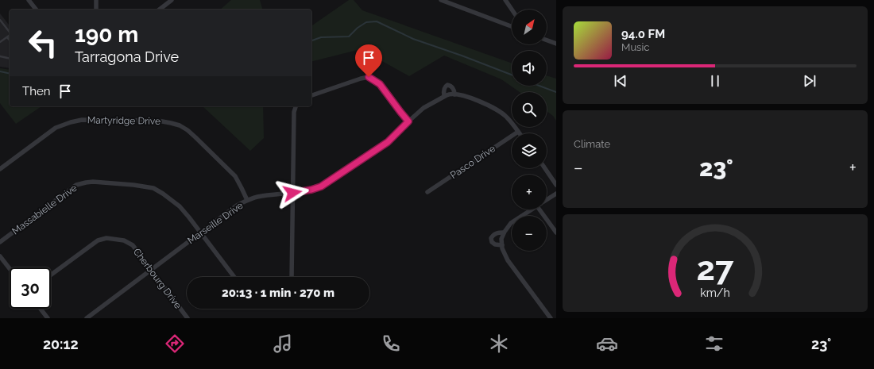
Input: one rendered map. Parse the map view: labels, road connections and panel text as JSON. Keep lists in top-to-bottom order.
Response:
{
  "streets": {
    "street": [
      "Martyridge Drive",
      "Pasco Drive",
      "Massabielle Drive",
      "Marseille Drive",
      "Cherbourg Drive"
    ]
  },
  "crossings": [
    ["Martyridge Drive", "Marseille Drive"],
    ["Massabielle Drive", "Marseille Drive"],
    ["Marseille Drive", "Cherbourg Drive"]
  ],
  "north": "top right",
  "page": {
    "map_buttons": ["+", "−"],
    "turn": ["190 m", "Tarragona Drive"],
    "song": ["94.0 FM", "Music"],
    "then": "Then",
    "tile": "Climate",
    "heat": ["−", "23°", "+"],
    "limit": "30",
    "trip": "20:13 · 1 min · 270 m",
    "tabs": ["20:12", "23°"],
    "gauge": ["27", "km/h"]
  }
}
